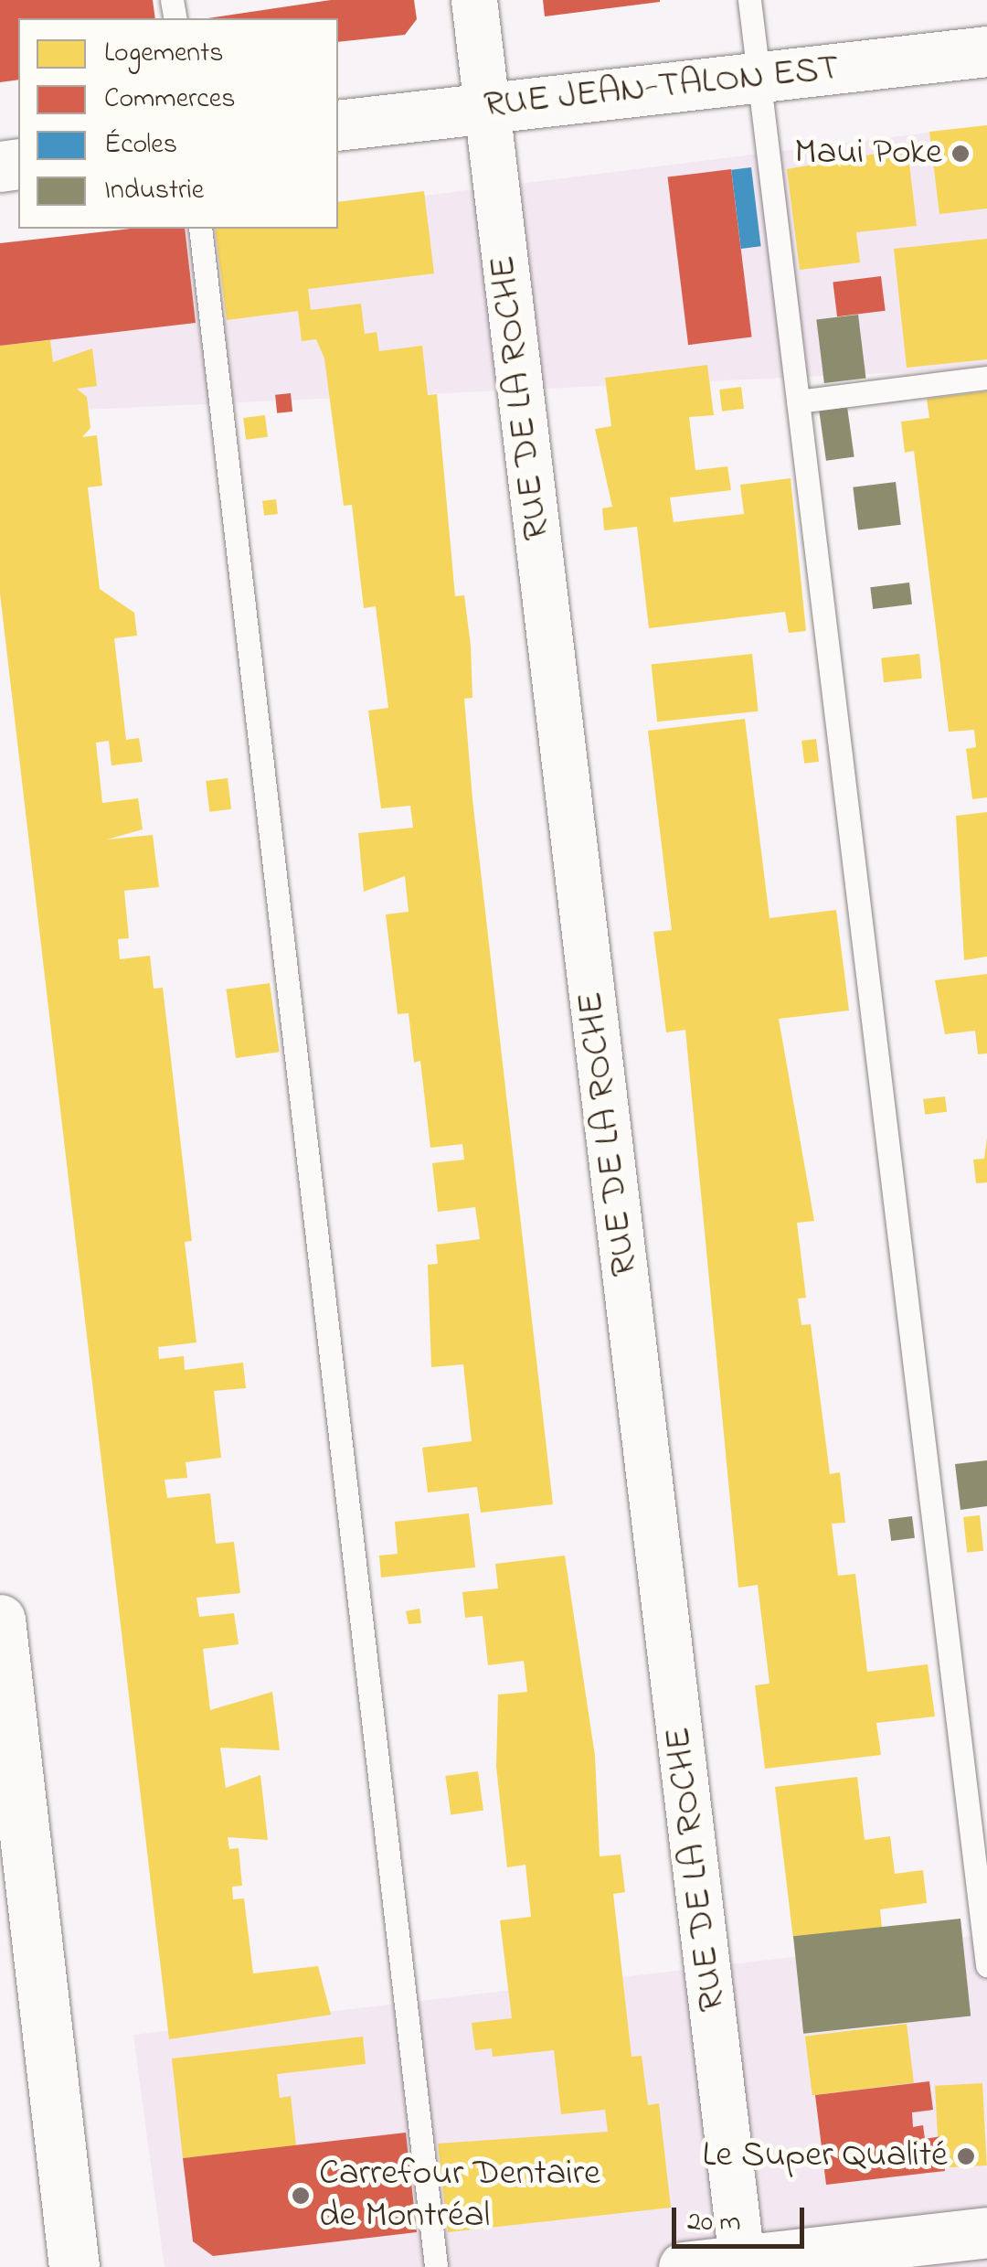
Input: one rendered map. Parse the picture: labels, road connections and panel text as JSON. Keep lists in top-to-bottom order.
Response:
{
  "streets": {
    "main road": ["RUE JEAN-TALON EST"],
    "street": ["RUE DE LA ROCHE"]
  },
  "crossings": [
    ["RUE JEAN-TALON EST", "RUE DE LA ROCHE"]
  ],
  "places": ["Maui Poke", "Le Super Qualité", "Carrefour Dentaire de Montréal"],
  "legend": [
    "Logements",
    "Commerces",
    "Écoles",
    "Industrie"
  ],
  "scale_bar": "20 m"
}
